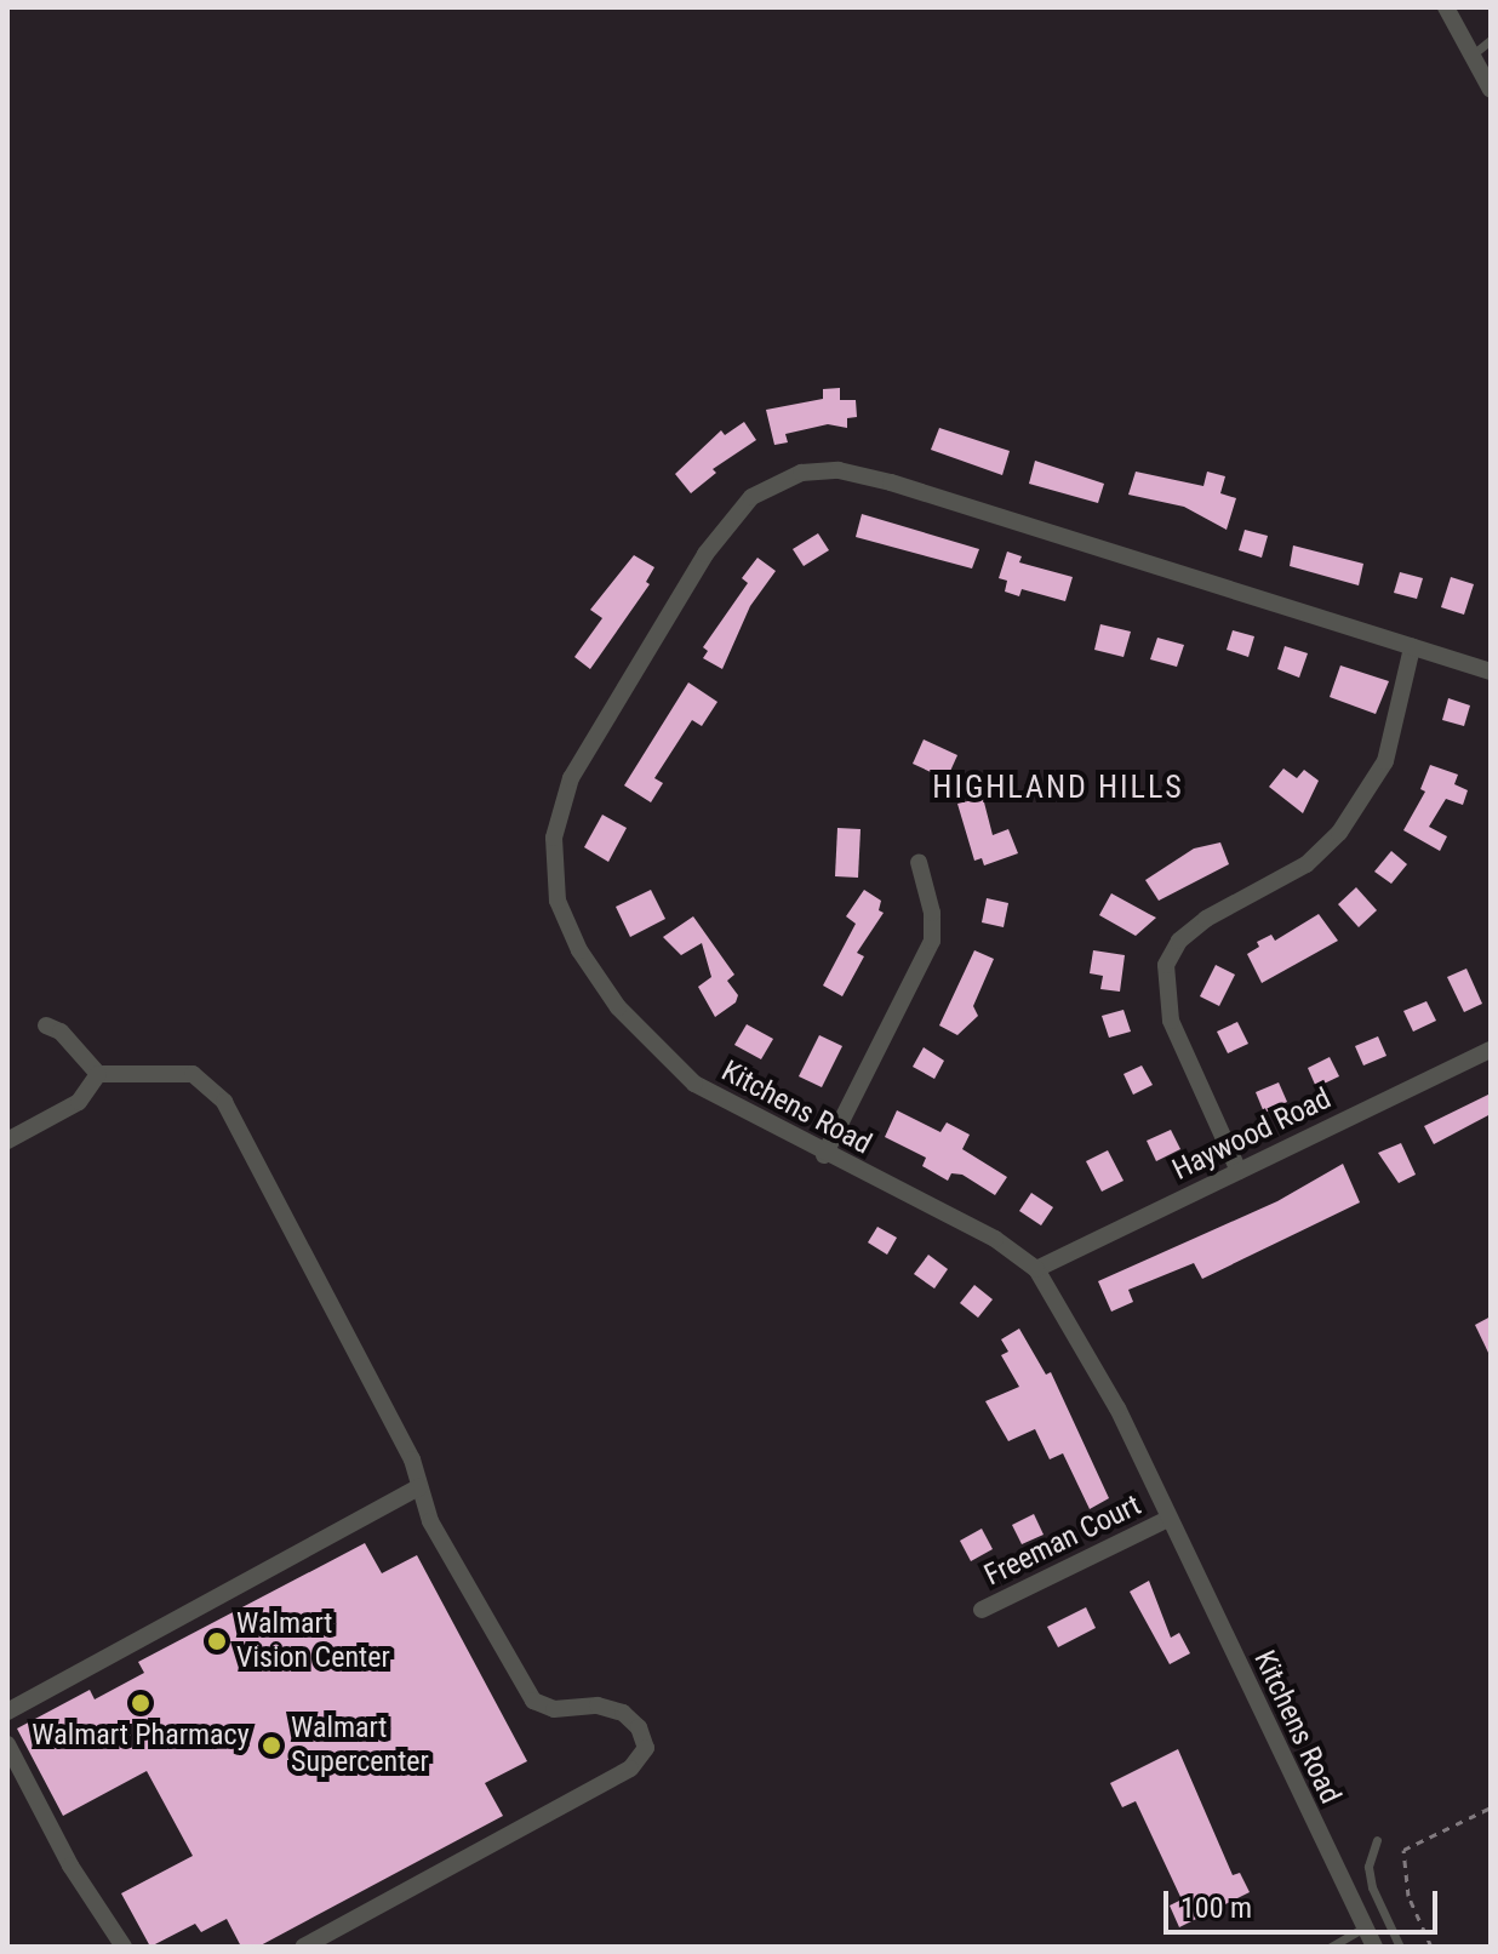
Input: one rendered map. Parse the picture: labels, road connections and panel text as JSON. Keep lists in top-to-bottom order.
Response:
{
  "streets": {
    "street": ["Kitchens Road", "Haywood Road", "Freeman Court"]
  },
  "crossings": [
    ["Kitchens Road", "Haywood Road"],
    ["Kitchens Road", "Freeman Court"]
  ],
  "districts": ["HIGHLAND HILLS"],
  "places": ["Walmart Vision Center", "Walmart Pharmacy", "Walmart Supercenter"],
  "scale_bar": "100 m"
}
